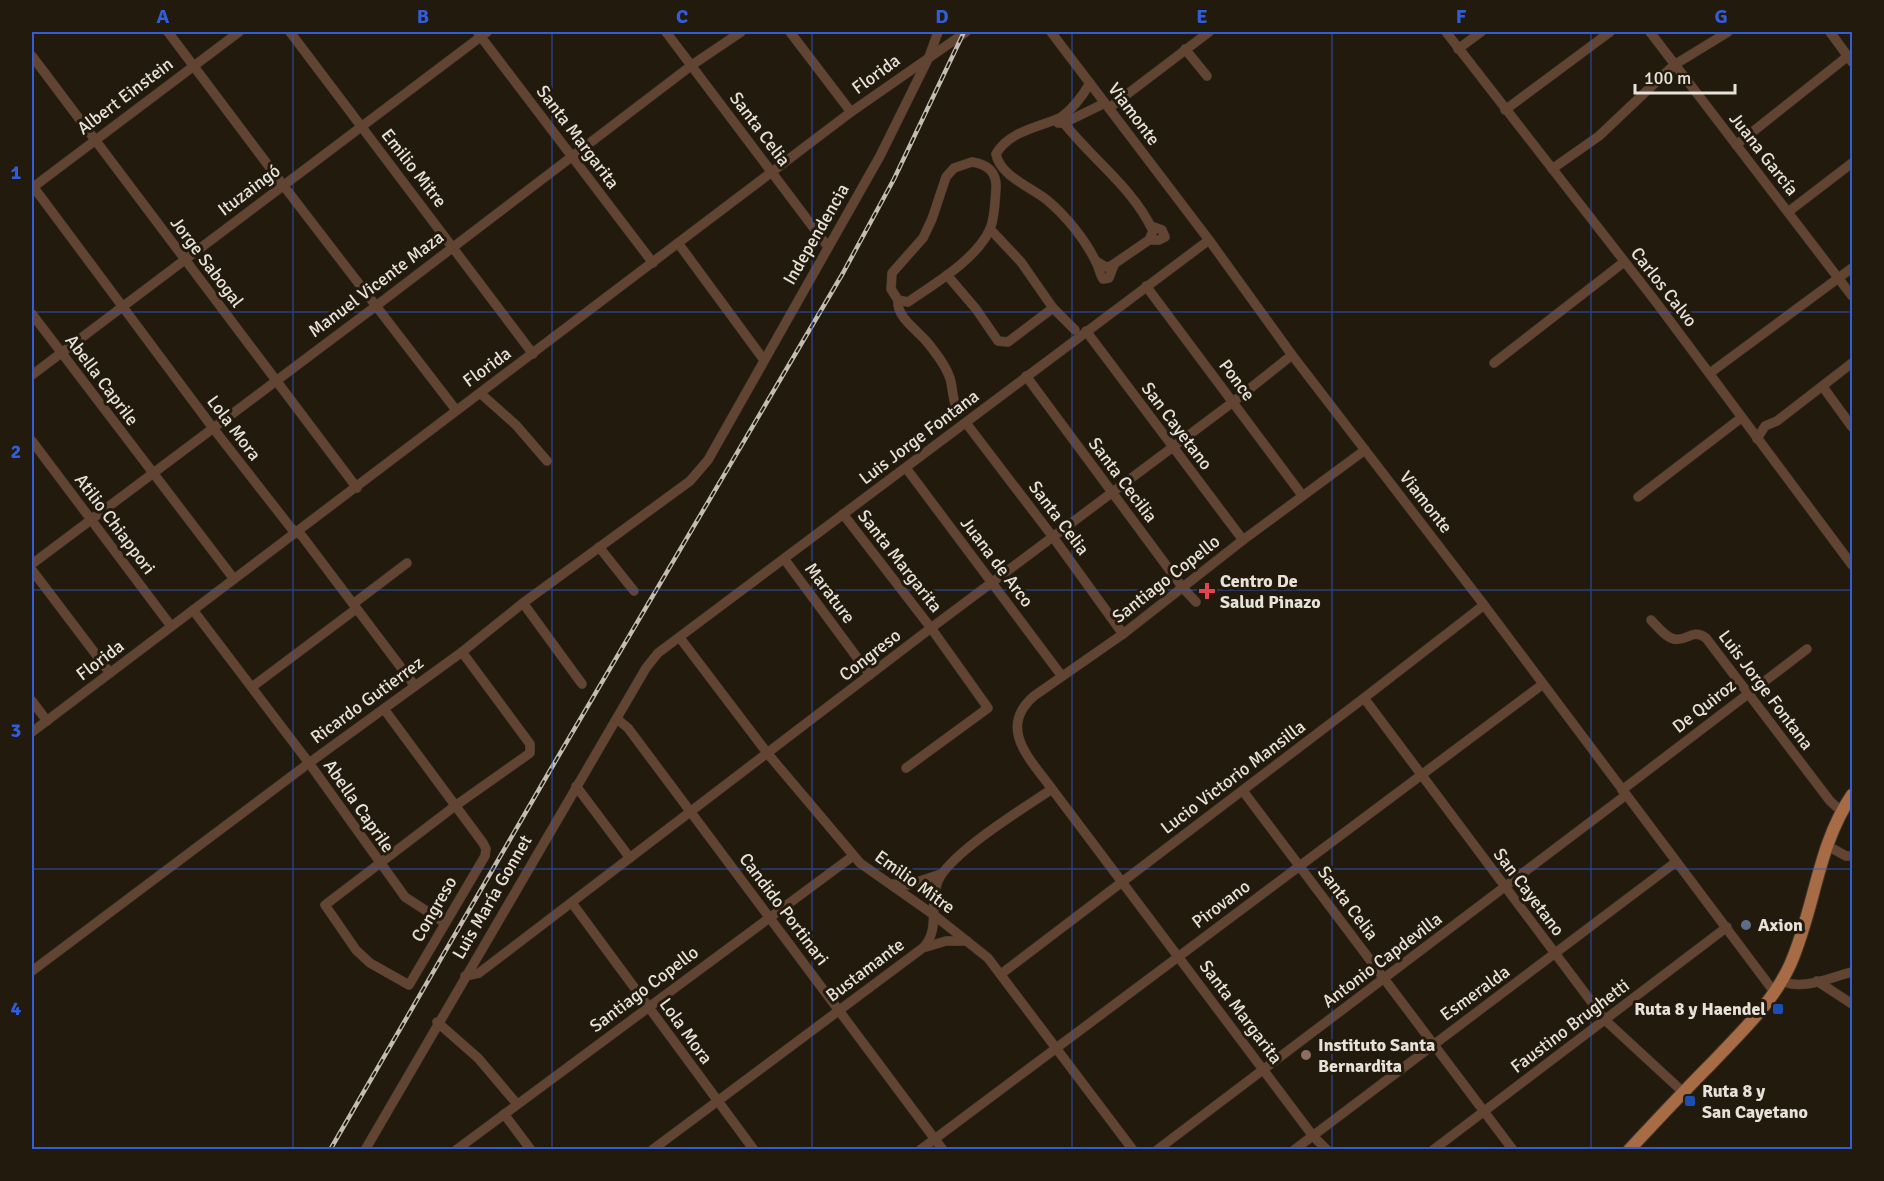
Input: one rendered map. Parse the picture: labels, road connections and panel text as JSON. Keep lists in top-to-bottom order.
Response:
{
  "streets": {
    "street": [
      "Florida",
      "Albert Einstein",
      "Viamonte",
      "Santa Celia",
      "Santa Margarita",
      "Juana García",
      "Emilio Mitre",
      "Ituzaingó",
      "Independencia",
      "Jorge Sabogal",
      "Manuel Vicente Maza",
      "Carlos Calvo",
      "Abella Caprile",
      "Ponce",
      "San Cayetano",
      "Lola Mora",
      "Luis Jorge Fontana",
      "Santa Cecilia",
      "Atilio Chiappori",
      "Juana de Arco",
      "Santiago Copello",
      "Marature",
      "Congreso",
      "Ricardo Gutierrez",
      "De Quiroz",
      "Lucio Victorio Mansilla",
      "Luis María Gonnet",
      "Pirovano",
      "Candido Portinari",
      "Antonio Capdevilla",
      "Bustamante",
      "Esmeralda",
      "Faustino Brughetti"
    ]
  },
  "crossings": [
    ["Florida", "Santa Celia"],
    ["Florida", "Santa Margarita"],
    ["Florida", "Emilio Mitre"],
    ["Florida", "Independencia"],
    ["Florida", "Jorge Sabogal"],
    ["Florida", "Abella Caprile"],
    ["Florida", "Lola Mora"],
    ["Florida", "Atilio Chiappori"],
    ["Albert Einstein", "Jorge Sabogal"],
    ["Albert Einstein", "Lola Mora"],
    ["Viamonte", "Luis Jorge Fontana"],
    ["Viamonte", "Santiago Copello"],
    ["Viamonte", "Congreso"],
    ["Viamonte", "De Quiroz"],
    ["Viamonte", "Lucio Victorio Mansilla"],
    ["Viamonte", "Pirovano"],
    ["Viamonte", "Antonio Capdevilla"],
    ["Viamonte", "Esmeralda"],
    ["Viamonte", "Faustino Brughetti"],
    ["Santa Celia", "Independencia"],
    ["Santa Celia", "Manuel Vicente Maza"],
    ["Santa Celia", "Luis Jorge Fontana"],
    ["Santa Celia", "Santiago Copello"],
    ["Santa Celia", "Congreso"],
    ["Santa Celia", "Lucio Victorio Mansilla"],
    ["Santa Celia", "Pirovano"],
    ["Santa Celia", "Antonio Capdevilla"],
    ["Santa Celia", "Esmeralda"],
    ["Santa Celia", "Faustino Brughetti"],
    ["Santa Margarita", "Ituzaingó"],
    ["Santa Margarita", "Manuel Vicente Maza"],
    ["Santa Margarita", "Luis Jorge Fontana"],
    ["Santa Margarita", "Santiago Copello"],
    ["Santa Margarita", "Congreso"],
    ["Santa Margarita", "Lucio Victorio Mansilla"],
    ["Santa Margarita", "Pirovano"],
    ["Santa Margarita", "Antonio Capdevilla"],
    ["Santa Margarita", "Esmeralda"],
    ["Emilio Mitre", "Ituzaingó"],
    ["Emilio Mitre", "Manuel Vicente Maza"],
    ["Emilio Mitre", "Luis Jorge Fontana"],
    ["Emilio Mitre", "Santiago Copello"],
    ["Emilio Mitre", "Congreso"],
    ["Emilio Mitre", "Lucio Victorio Mansilla"],
    ["Emilio Mitre", "Pirovano"],
    ["Emilio Mitre", "Bustamante"],
    ["Ituzaingó", "Jorge Sabogal"],
    ["Ituzaingó", "Abella Caprile"],
    ["Ituzaingó", "Lola Mora"],
    ["Independencia", "Ricardo Gutierrez"],
    ["Jorge Sabogal", "Manuel Vicente Maza"],
    ["Manuel Vicente Maza", "Abella Caprile"],
    ["Manuel Vicente Maza", "Lola Mora"],
    ["Manuel Vicente Maza", "Atilio Chiappori"],
    ["Abella Caprile", "Congreso"],
    ["Abella Caprile", "Ricardo Gutierrez"],
    ["Ponce", "Luis Jorge Fontana"],
    ["Ponce", "Santiago Copello"],
    ["Ponce", "Congreso"],
    ["San Cayetano", "Luis Jorge Fontana"],
    ["San Cayetano", "Santiago Copello"],
    ["San Cayetano", "Congreso"],
    ["San Cayetano", "Lucio Victorio Mansilla"],
    ["San Cayetano", "Pirovano"],
    ["San Cayetano", "Antonio Capdevilla"],
    ["San Cayetano", "Esmeralda"],
    ["San Cayetano", "Faustino Brughetti"],
    ["Lola Mora", "Santiago Copello"],
    ["Lola Mora", "Congreso"],
    ["Lola Mora", "Ricardo Gutierrez"],
    ["Lola Mora", "Bustamante"],
    ["Luis Jorge Fontana", "Santa Cecilia"],
    ["Luis Jorge Fontana", "Juana de Arco"],
    ["Luis Jorge Fontana", "Marature"],
    ["Luis Jorge Fontana", "De Quiroz"],
    ["Luis Jorge Fontana", "Luis María Gonnet"],
    ["Santa Cecilia", "Santiago Copello"],
    ["Santa Cecilia", "Congreso"],
    ["Juana de Arco", "Santiago Copello"],
    ["Juana de Arco", "Congreso"],
    ["Santiago Copello", "Candido Portinari"],
    ["Marature", "Congreso"],
    ["Congreso", "Luis María Gonnet"],
    ["Congreso", "Candido Portinari"],
    ["De Quiroz", "Antonio Capdevilla"],
    ["Luis María Gonnet", "Candido Portinari"],
    ["Pirovano", "Candido Portinari"],
    ["Candido Portinari", "Bustamante"]
  ],
  "places": {
    "health": ["Centro De Salud Pinazo"],
    "other": ["Axion", "Instituto Santa Bernardita"],
    "transit": ["Ruta 8 y Haendel", "Ruta 8 y San Cayetano"]
  },
  "scale_bar": "100 m",
  "grid": {
    "columns": [
      "A",
      "B",
      "C",
      "D",
      "E",
      "F",
      "G"
    ],
    "rows": [
      "1",
      "2",
      "3",
      "4"
    ]
  }
}
